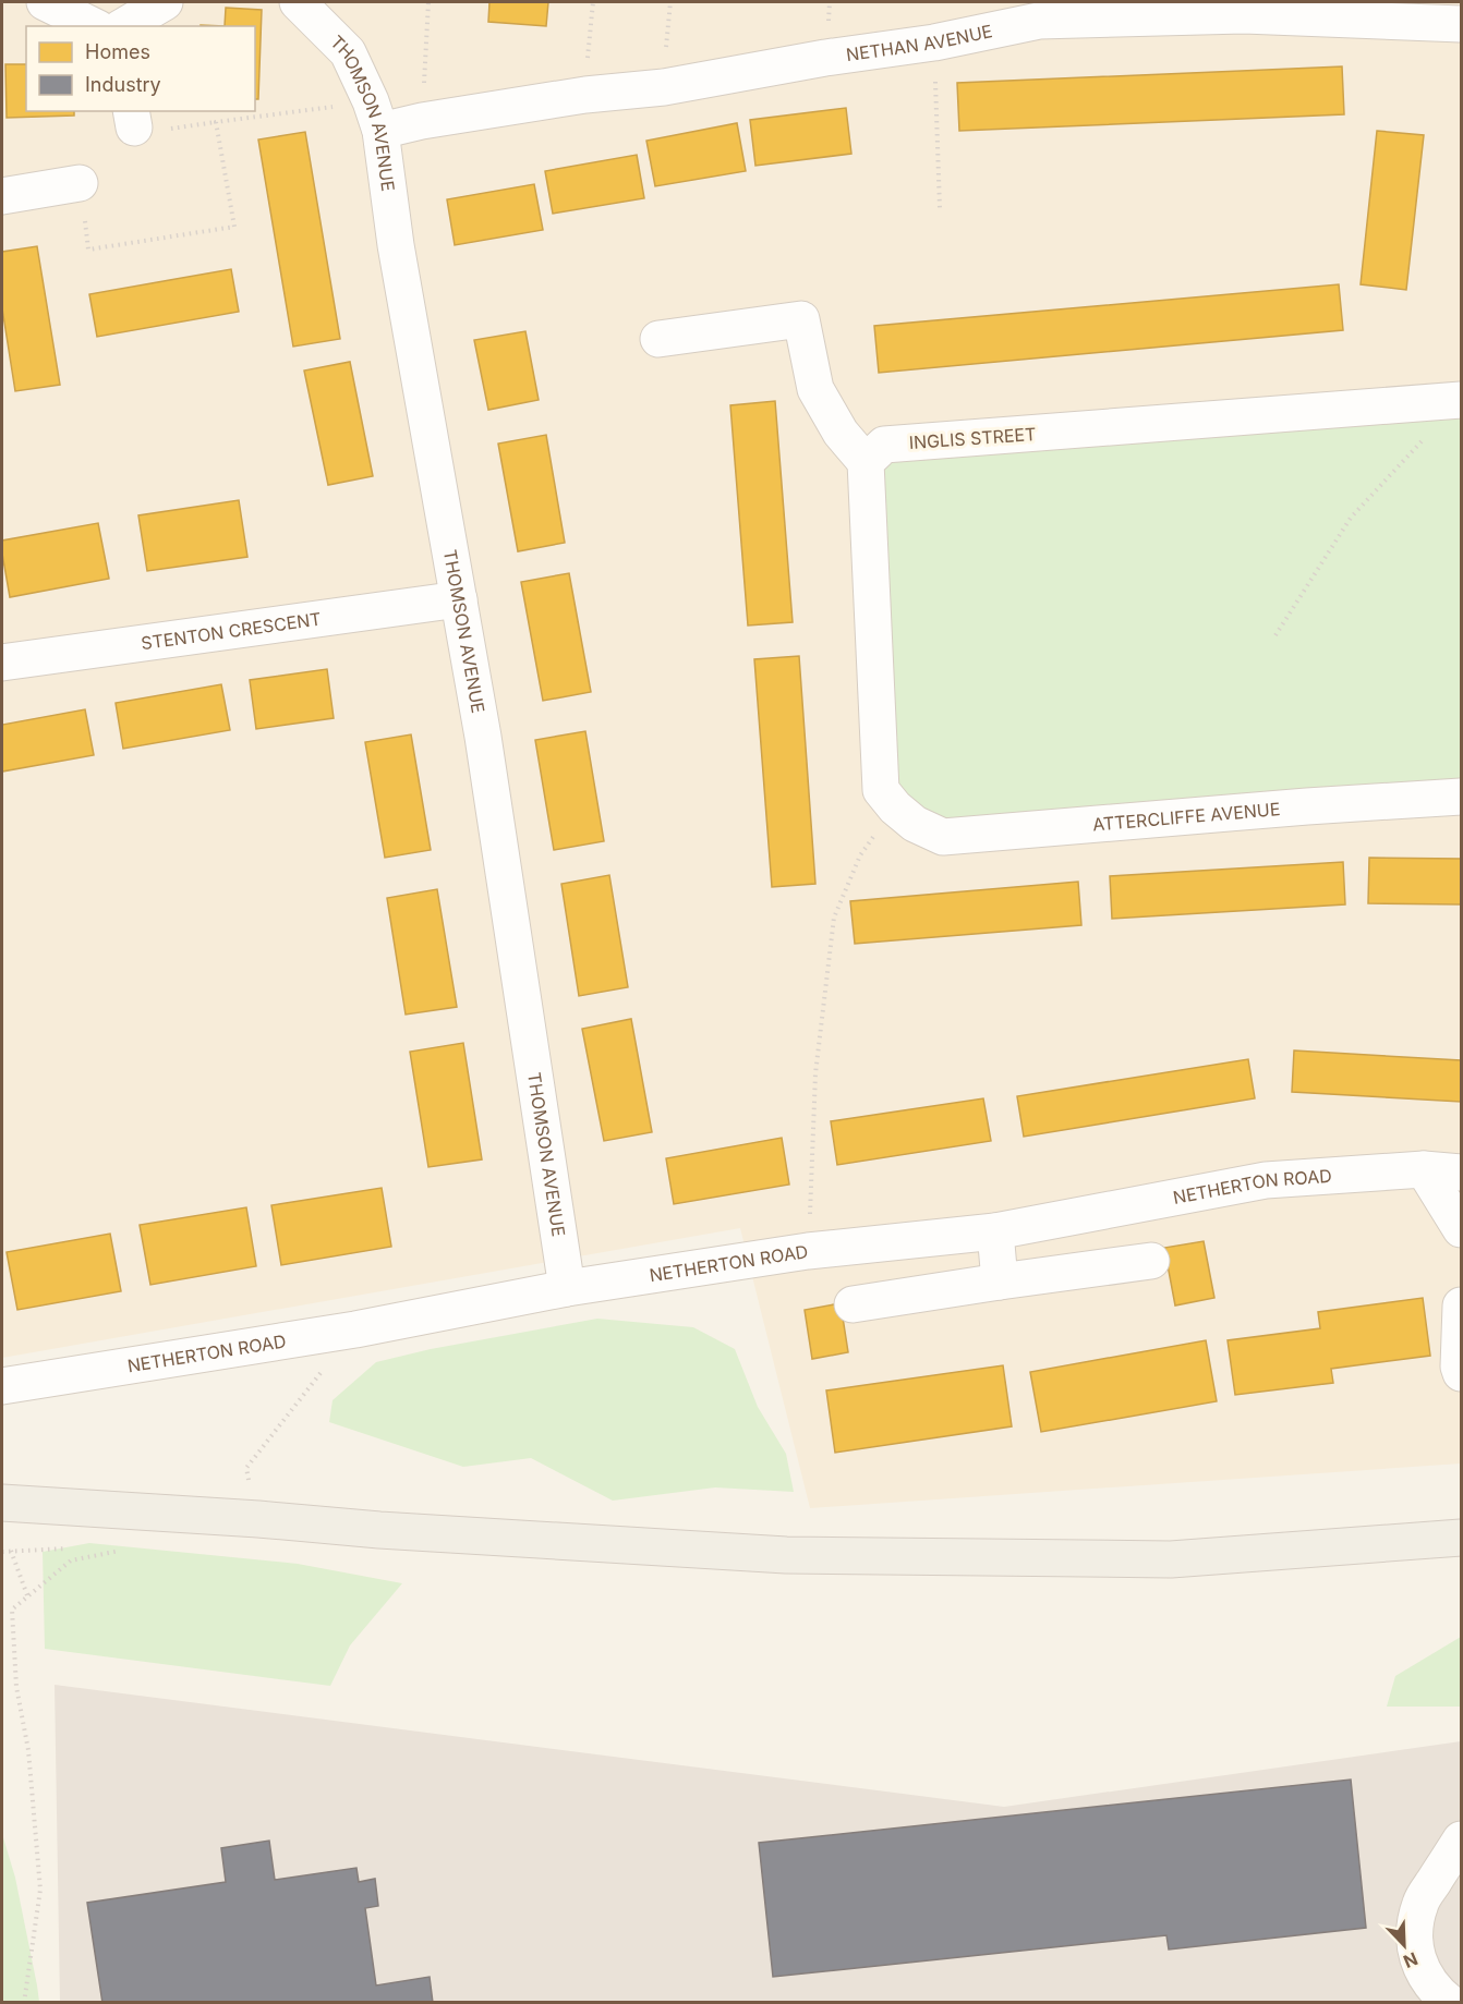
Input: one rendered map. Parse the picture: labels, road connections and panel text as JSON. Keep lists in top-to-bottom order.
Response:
{
  "streets": {
    "street": [
      "NETHAN AVENUE",
      "THOMSON AVENUE",
      "INGLIS STREET",
      "STENTON CRESCENT",
      "ATTERCLIFFE AVENUE",
      "NETHERTON ROAD"
    ]
  },
  "crossings": [
    ["NETHAN AVENUE", "THOMSON AVENUE"],
    ["THOMSON AVENUE", "STENTON CRESCENT"],
    ["THOMSON AVENUE", "NETHERTON ROAD"]
  ],
  "legend": ["Homes", "Industry"],
  "north": "bottom right"
}
